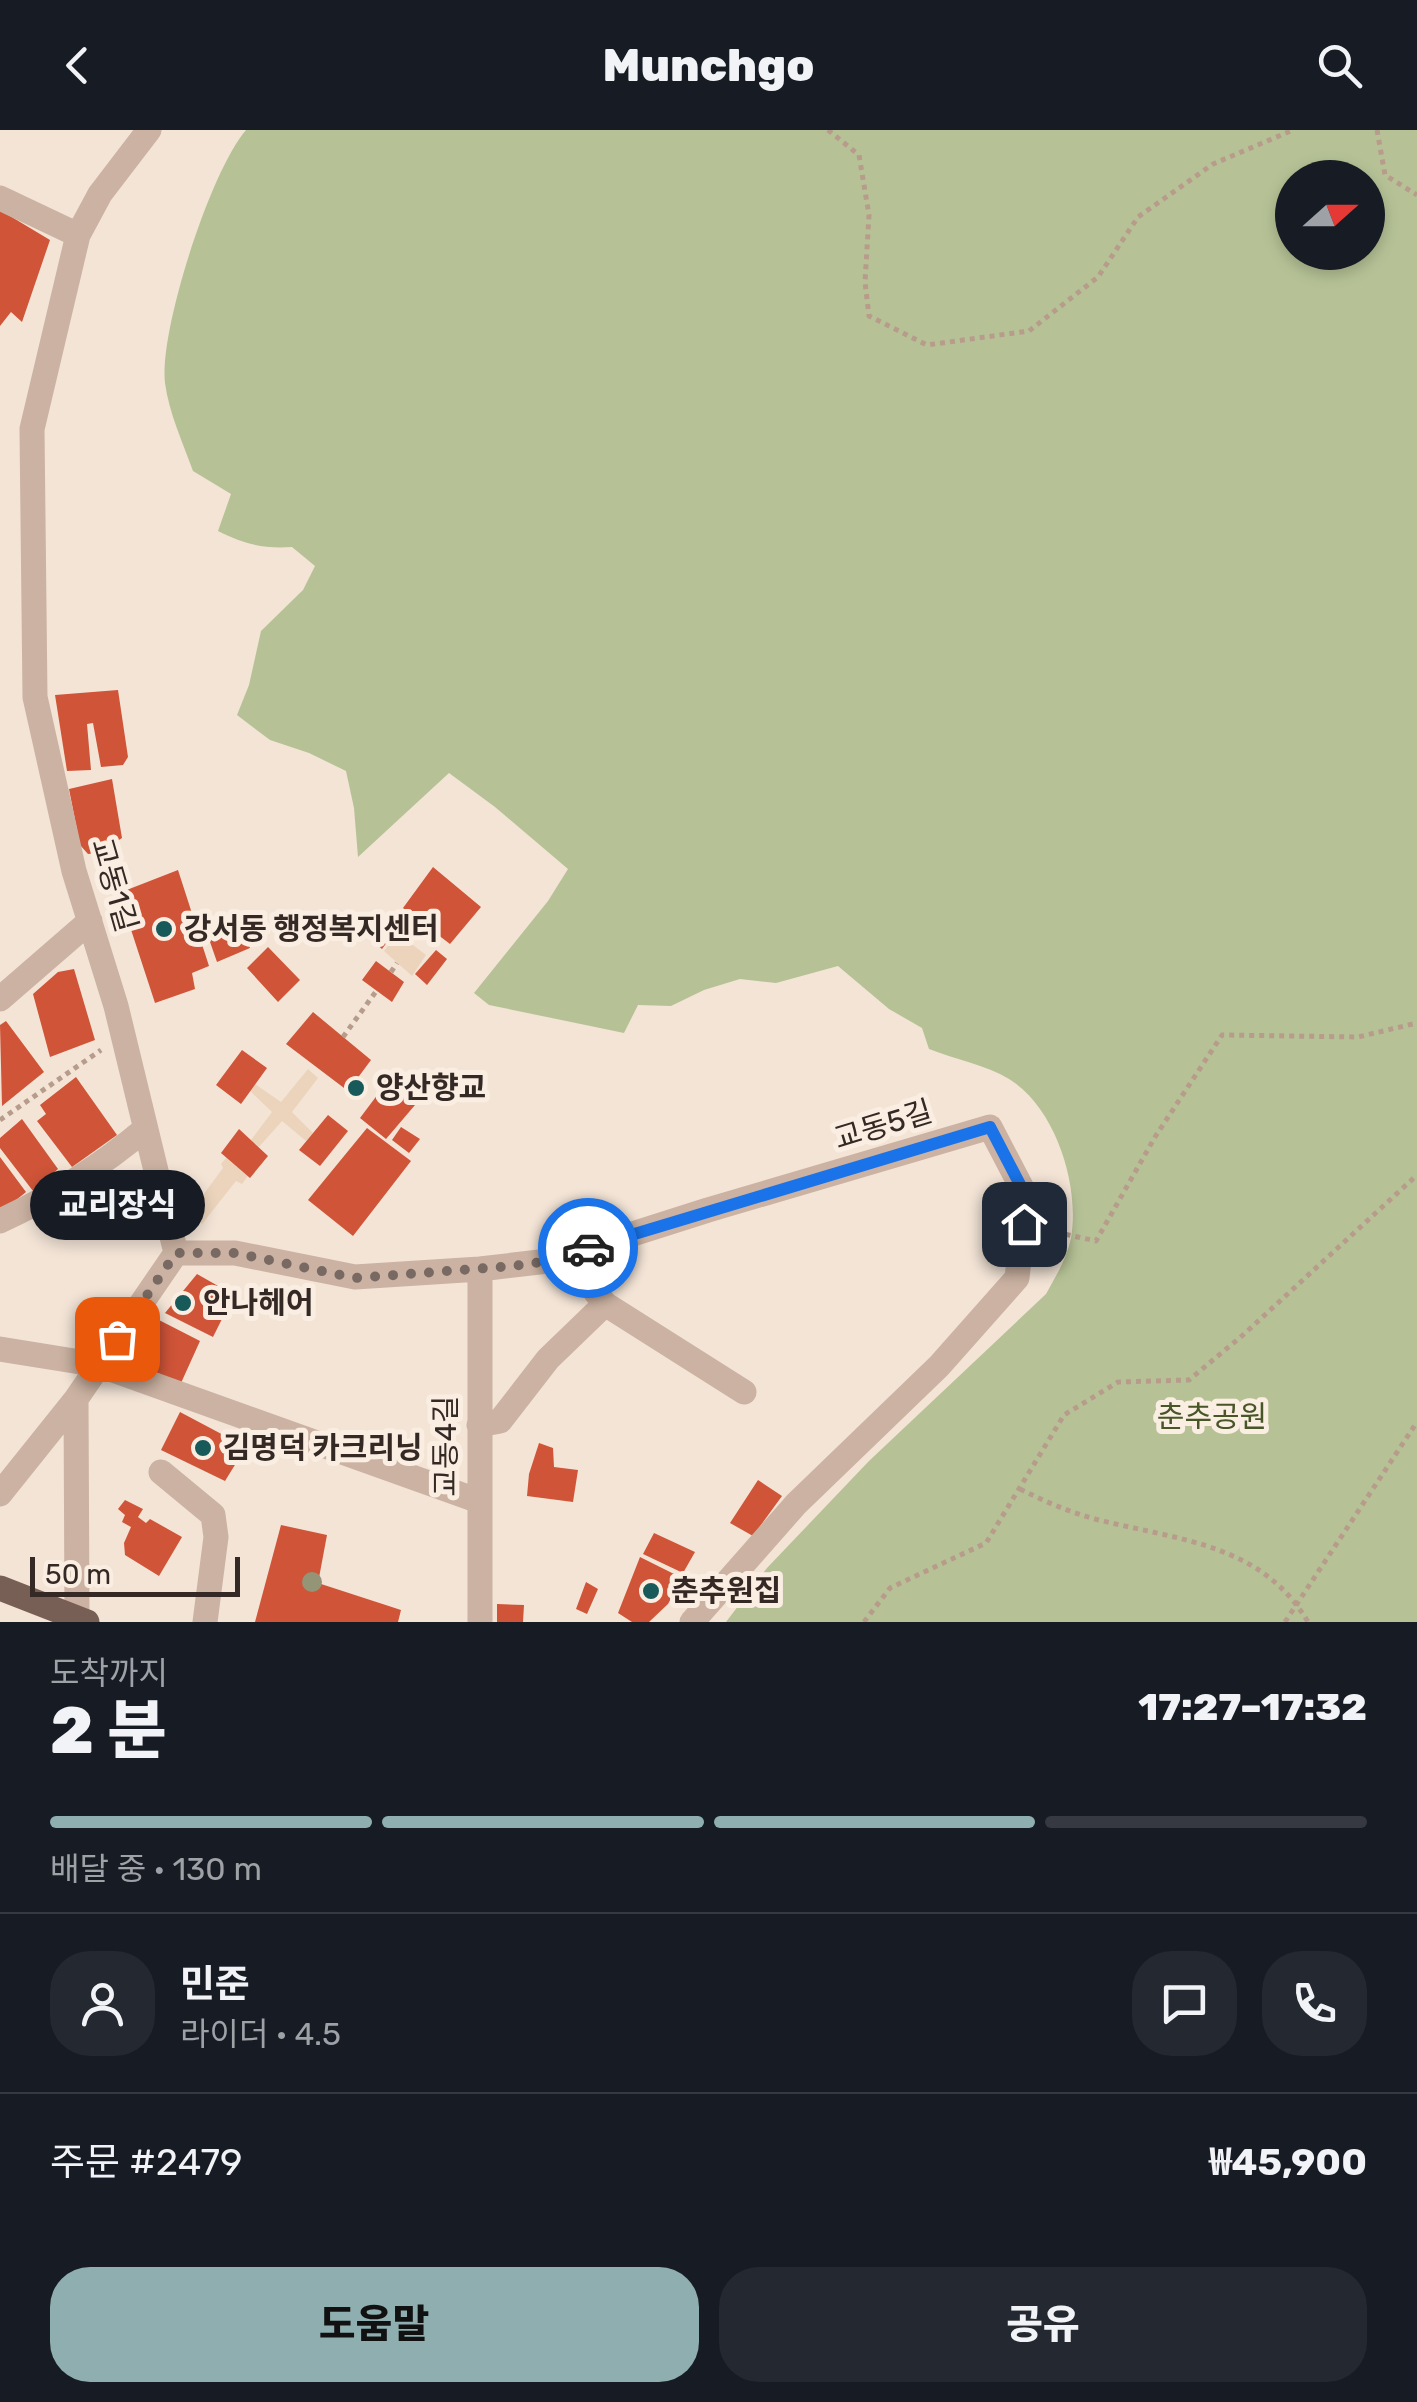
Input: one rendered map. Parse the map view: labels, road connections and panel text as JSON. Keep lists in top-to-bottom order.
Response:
{
  "streets": {
    "street": ["교동1길", "교동5길", "교동4길"]
  },
  "crossings": [
    ["교동1길", "교동5길"],
    ["교동5길", "교동4길"]
  ],
  "parks": ["춘추공원"],
  "places": [
    "강서동 행정복지센터",
    "양산향교",
    "안나헤어",
    "교리장식",
    "김명덕 카크리닝",
    "춘추원집"
  ],
  "scale_bar": "50 m",
  "north": "right",
  "page": {
    "header": "Munchgo",
    "bubble": "교리장식",
    "scale": "50 m",
    "heading": ["2 분", "도착까지", "17:27–17:32"],
    "panel": [
      "민준",
      "라이더 · 4.5",
      "주문 #2479",
      "₩45,900"
    ],
    "bar": "배달 중 · 130 m",
    "buttons": ["도움말", "공유"]
  }
}
